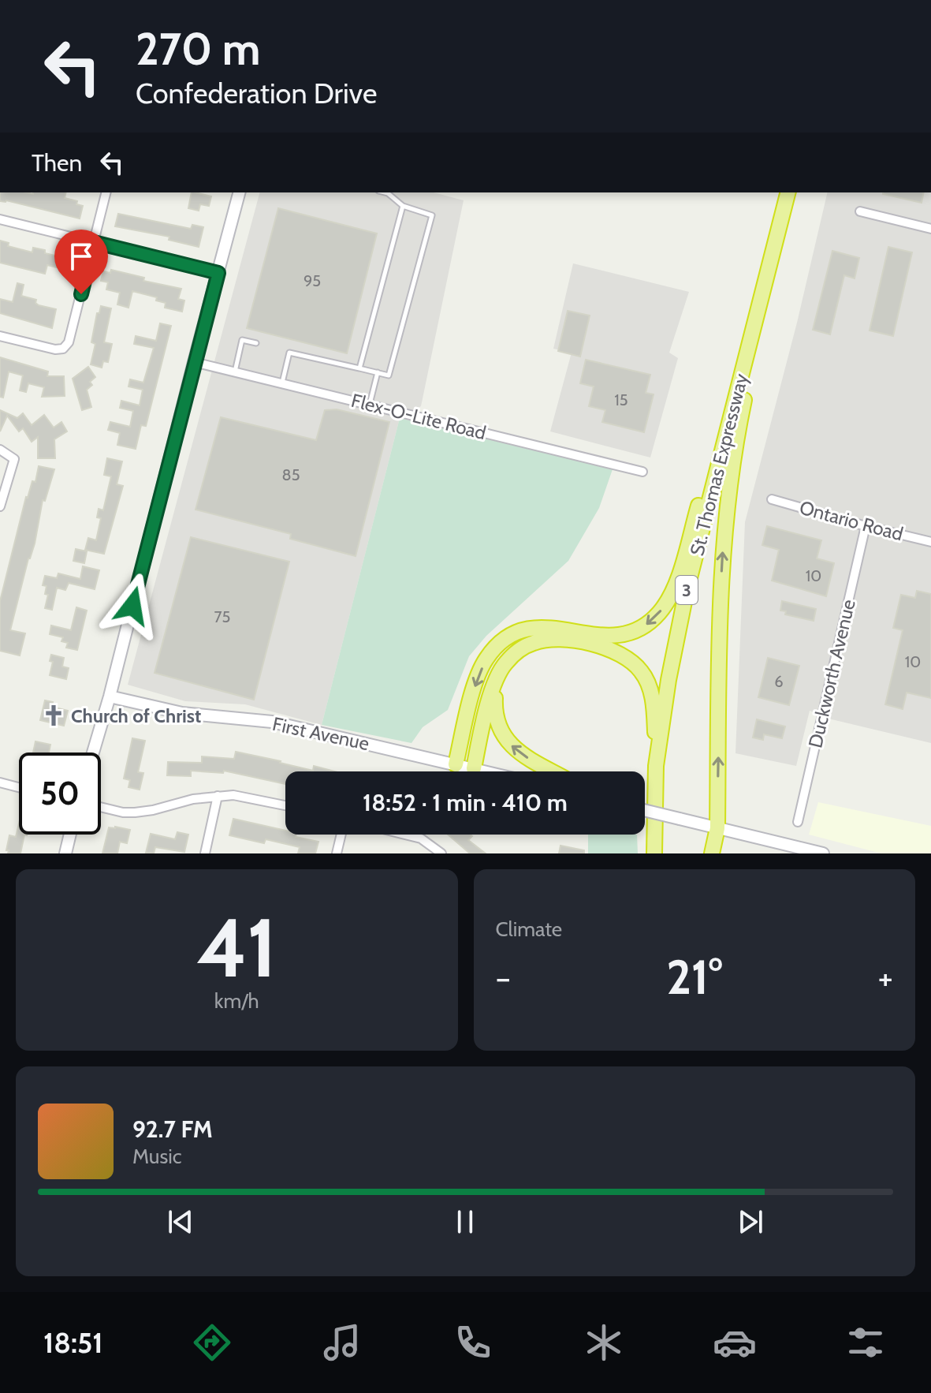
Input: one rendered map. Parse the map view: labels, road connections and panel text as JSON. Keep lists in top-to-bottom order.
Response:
{
  "streets": {
    "highway": ["St. Thomas Expressway", "3"],
    "main road": ["First Avenue"],
    "street": ["Flex-O-Lite Road", "Ontario Road", "Duckworth Avenue"]
  },
  "crossings": [
    ["Ontario Road", "Duckworth Avenue"]
  ],
  "places": {
    "church": ["Church of Christ"]
  },
  "house_numbers": [
    "95",
    "15",
    "85",
    "10",
    "75",
    "10",
    "6"
  ],
  "page": {
    "turn": ["270 m", "Confederation Drive"],
    "then": "Then",
    "limit": "50",
    "trip": "18:52 · 1 min · 410 m",
    "tile": [
      ["41", "km/h"],
      "Climate"
    ],
    "heat": ["−", "21°", "+"],
    "song": ["92.7 FM", "Music"],
    "tabs": "18:51"
  }
}
